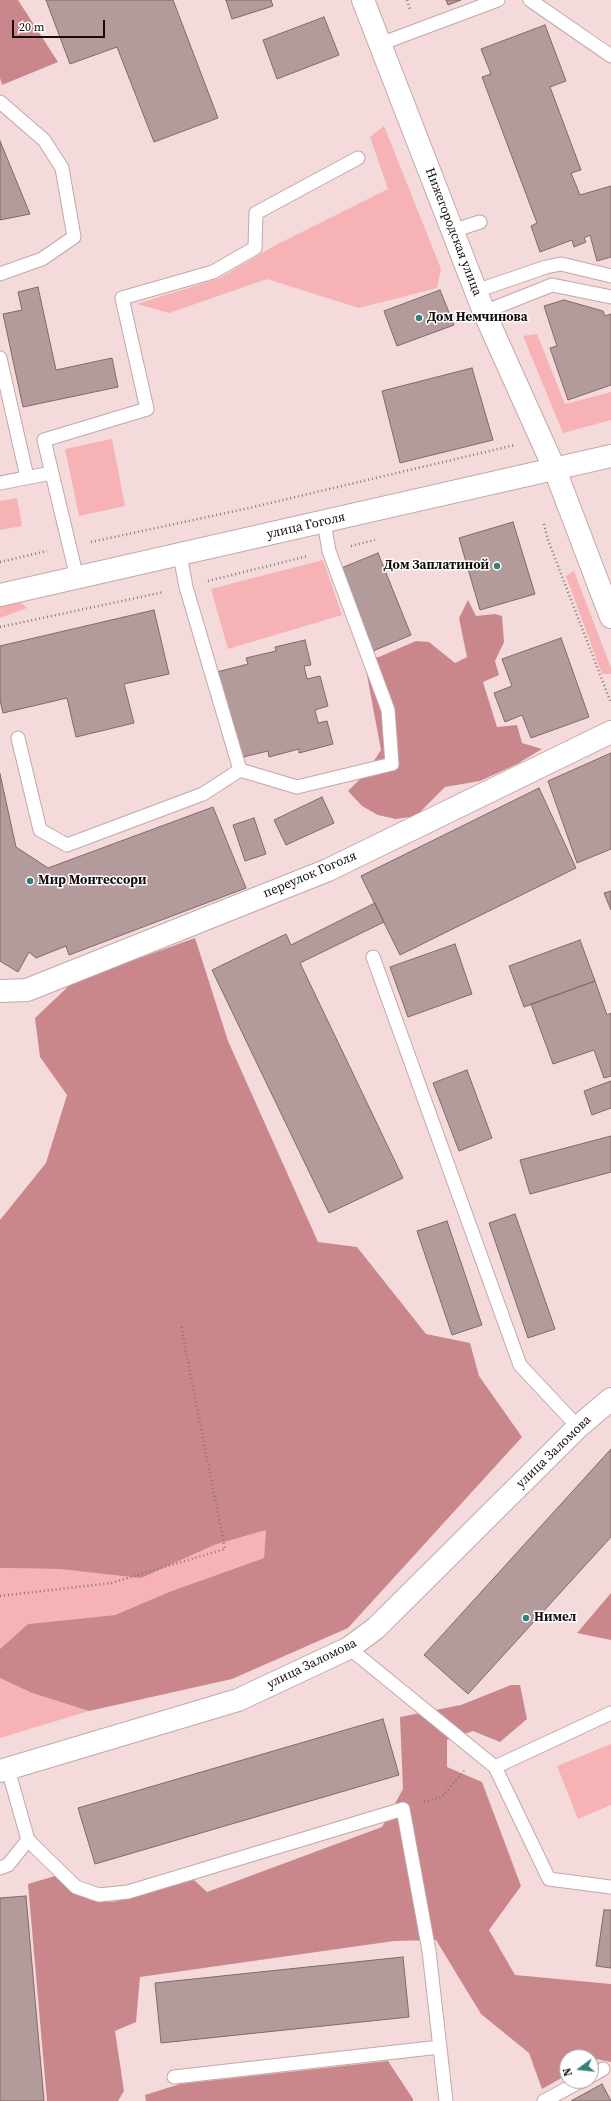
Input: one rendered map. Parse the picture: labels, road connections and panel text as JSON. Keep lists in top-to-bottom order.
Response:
{
  "streets": {
    "street": [
      "Нижегородская улица",
      "улица Гоголя",
      "переулок Гоголя",
      "улица Заломова"
    ]
  },
  "crossings": [
    ["Нижегородская улица", "улица Гоголя"]
  ],
  "places": [
    "Дом Немчинова",
    "Дом Заплатиной",
    "Мир Монтессори",
    "Нимел"
  ],
  "scale_bar": "20 m",
  "north": "left"
}
